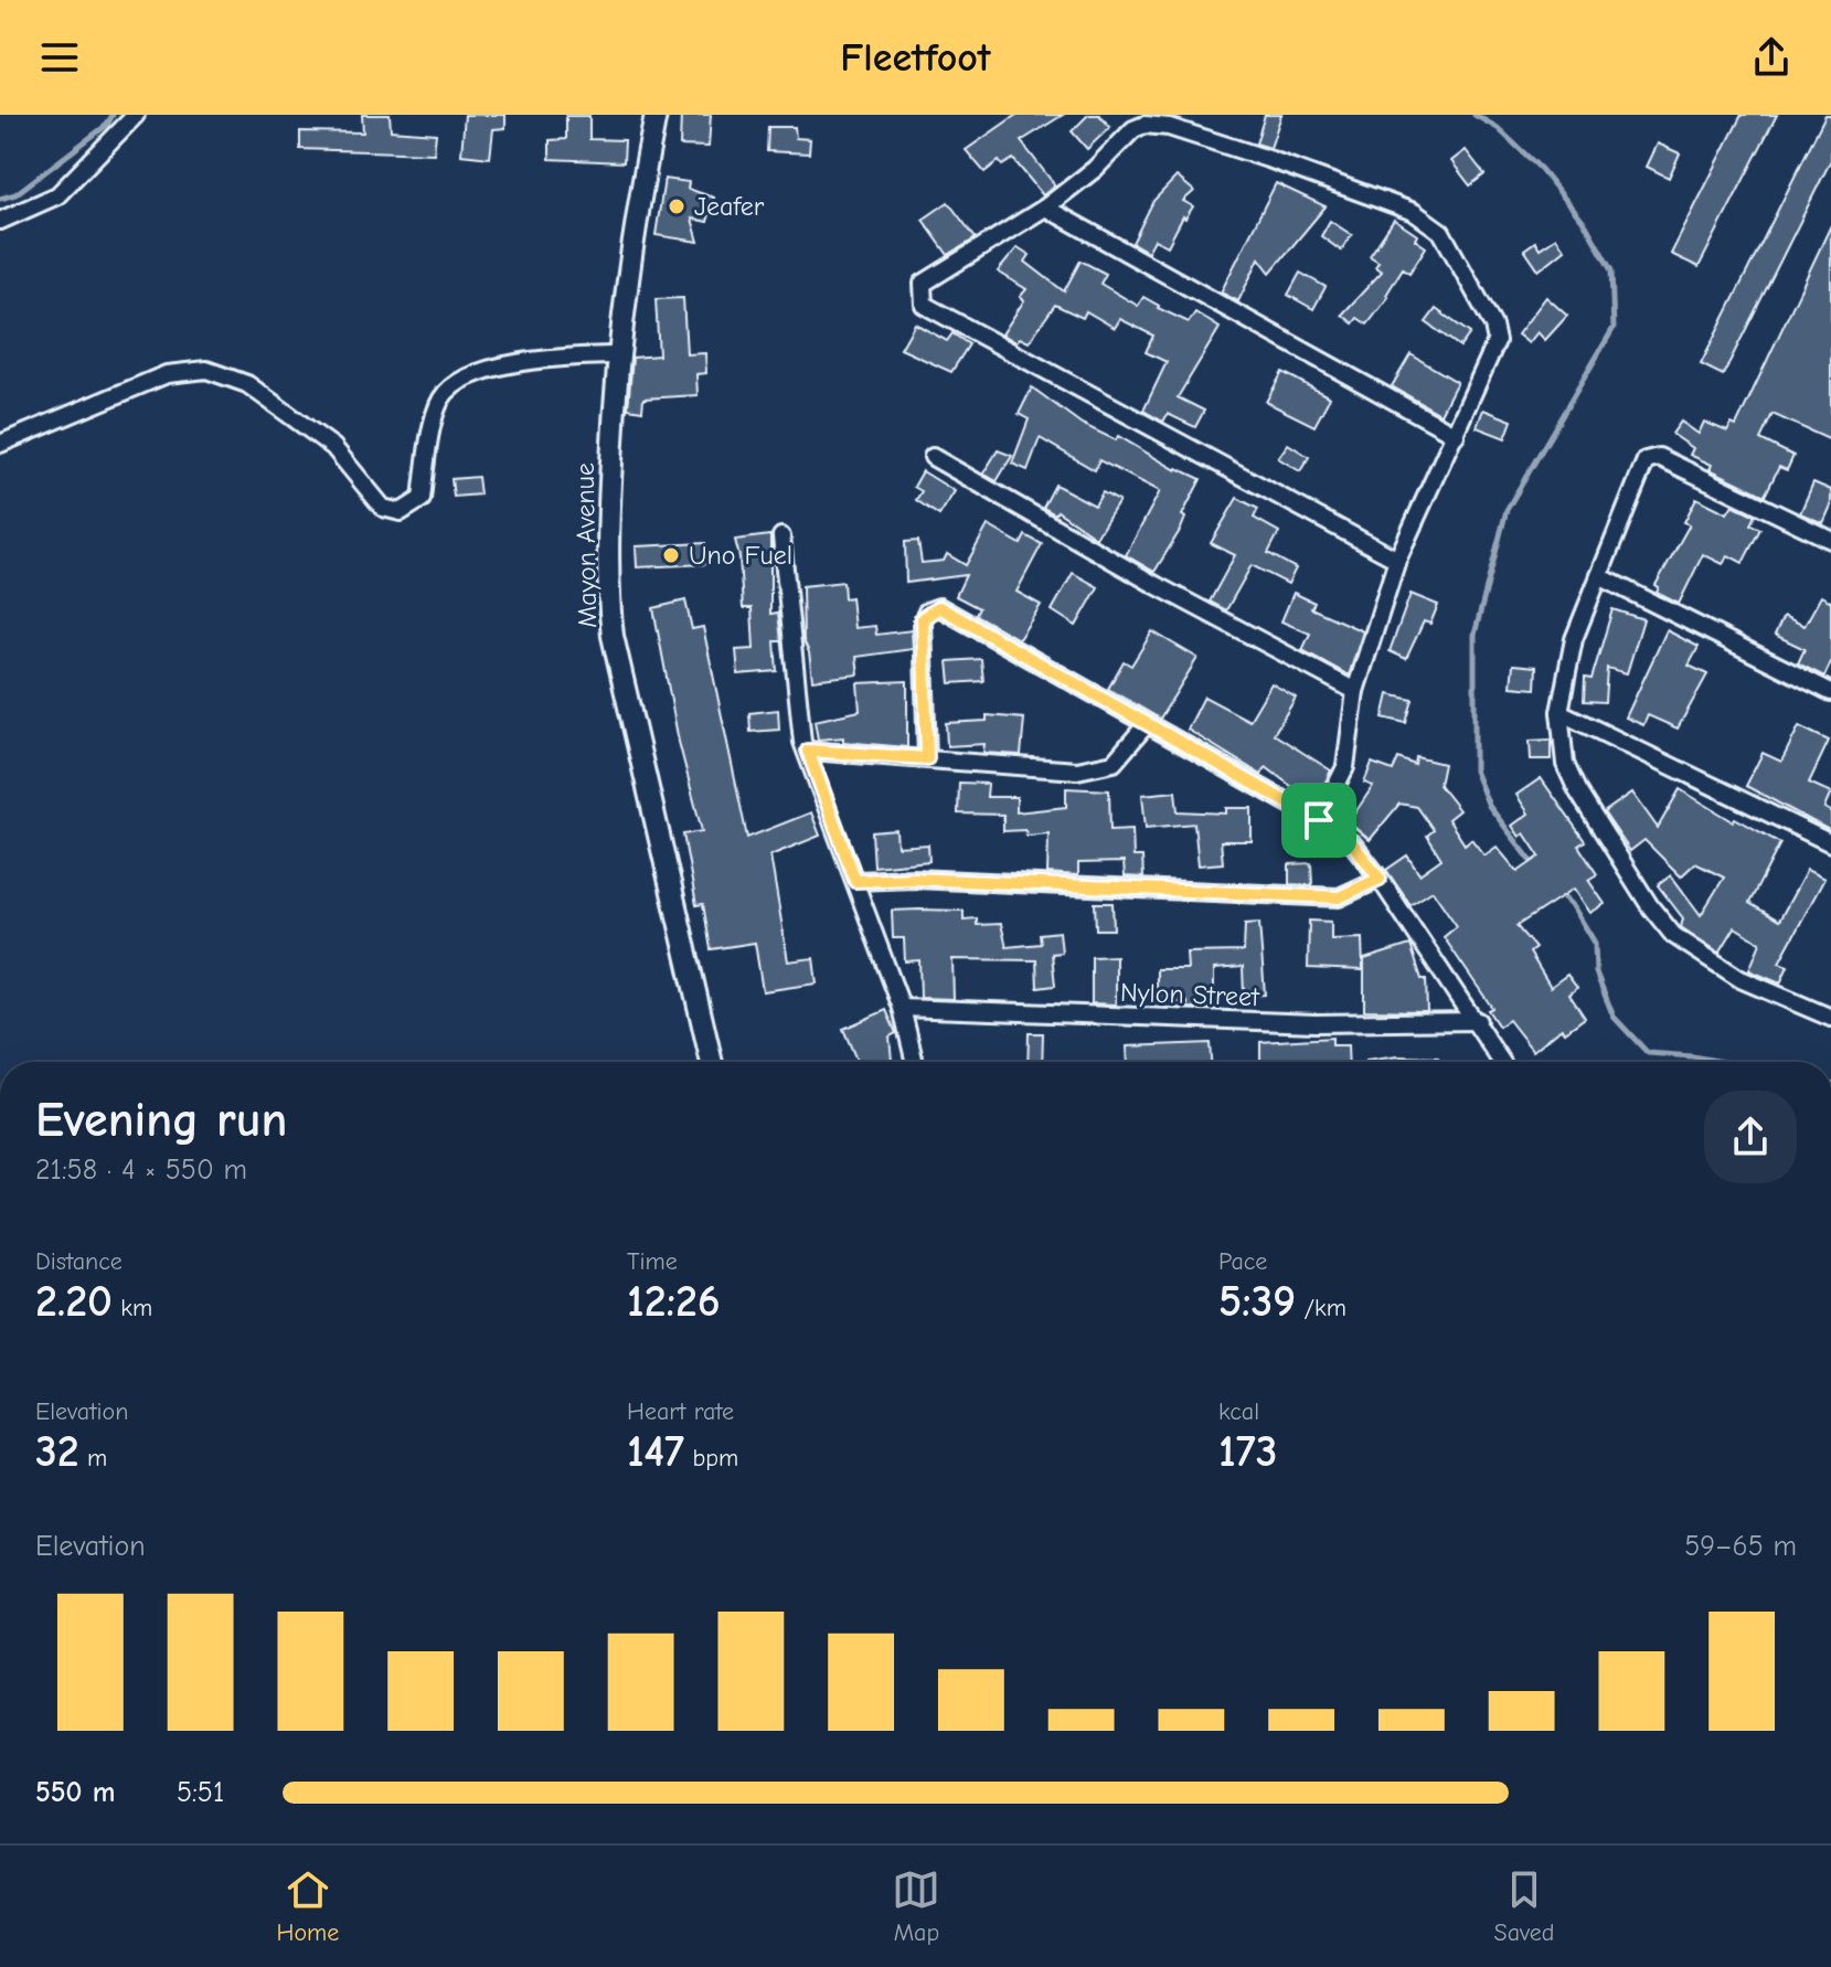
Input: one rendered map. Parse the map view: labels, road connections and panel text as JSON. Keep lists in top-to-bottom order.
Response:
{
  "streets": {
    "main road": ["Mayon Avenue"],
    "street": ["Nylon Street"]
  },
  "places": ["Jeafer", "Uno Fuel"],
  "page": {
    "header": "Fleetfoot",
    "heading": ["Evening run", "21:58 · 4 × 550 m"],
    "stats": [
      ["Distance", "2.20 km"],
      ["Time", "12:26"],
      ["Pace", "5:39 /km"],
      ["Elevation", "32 m"],
      ["Heart rate", "147 bpm"],
      ["kcal", "173"]
    ],
    "chart": ["Elevation", "59–65 m"],
    "list": [
      {
        "name": "550 m",
        "note": "5:51"
      }
    ],
    "tabs": ["Home", "Map", "Saved"]
  }
}
